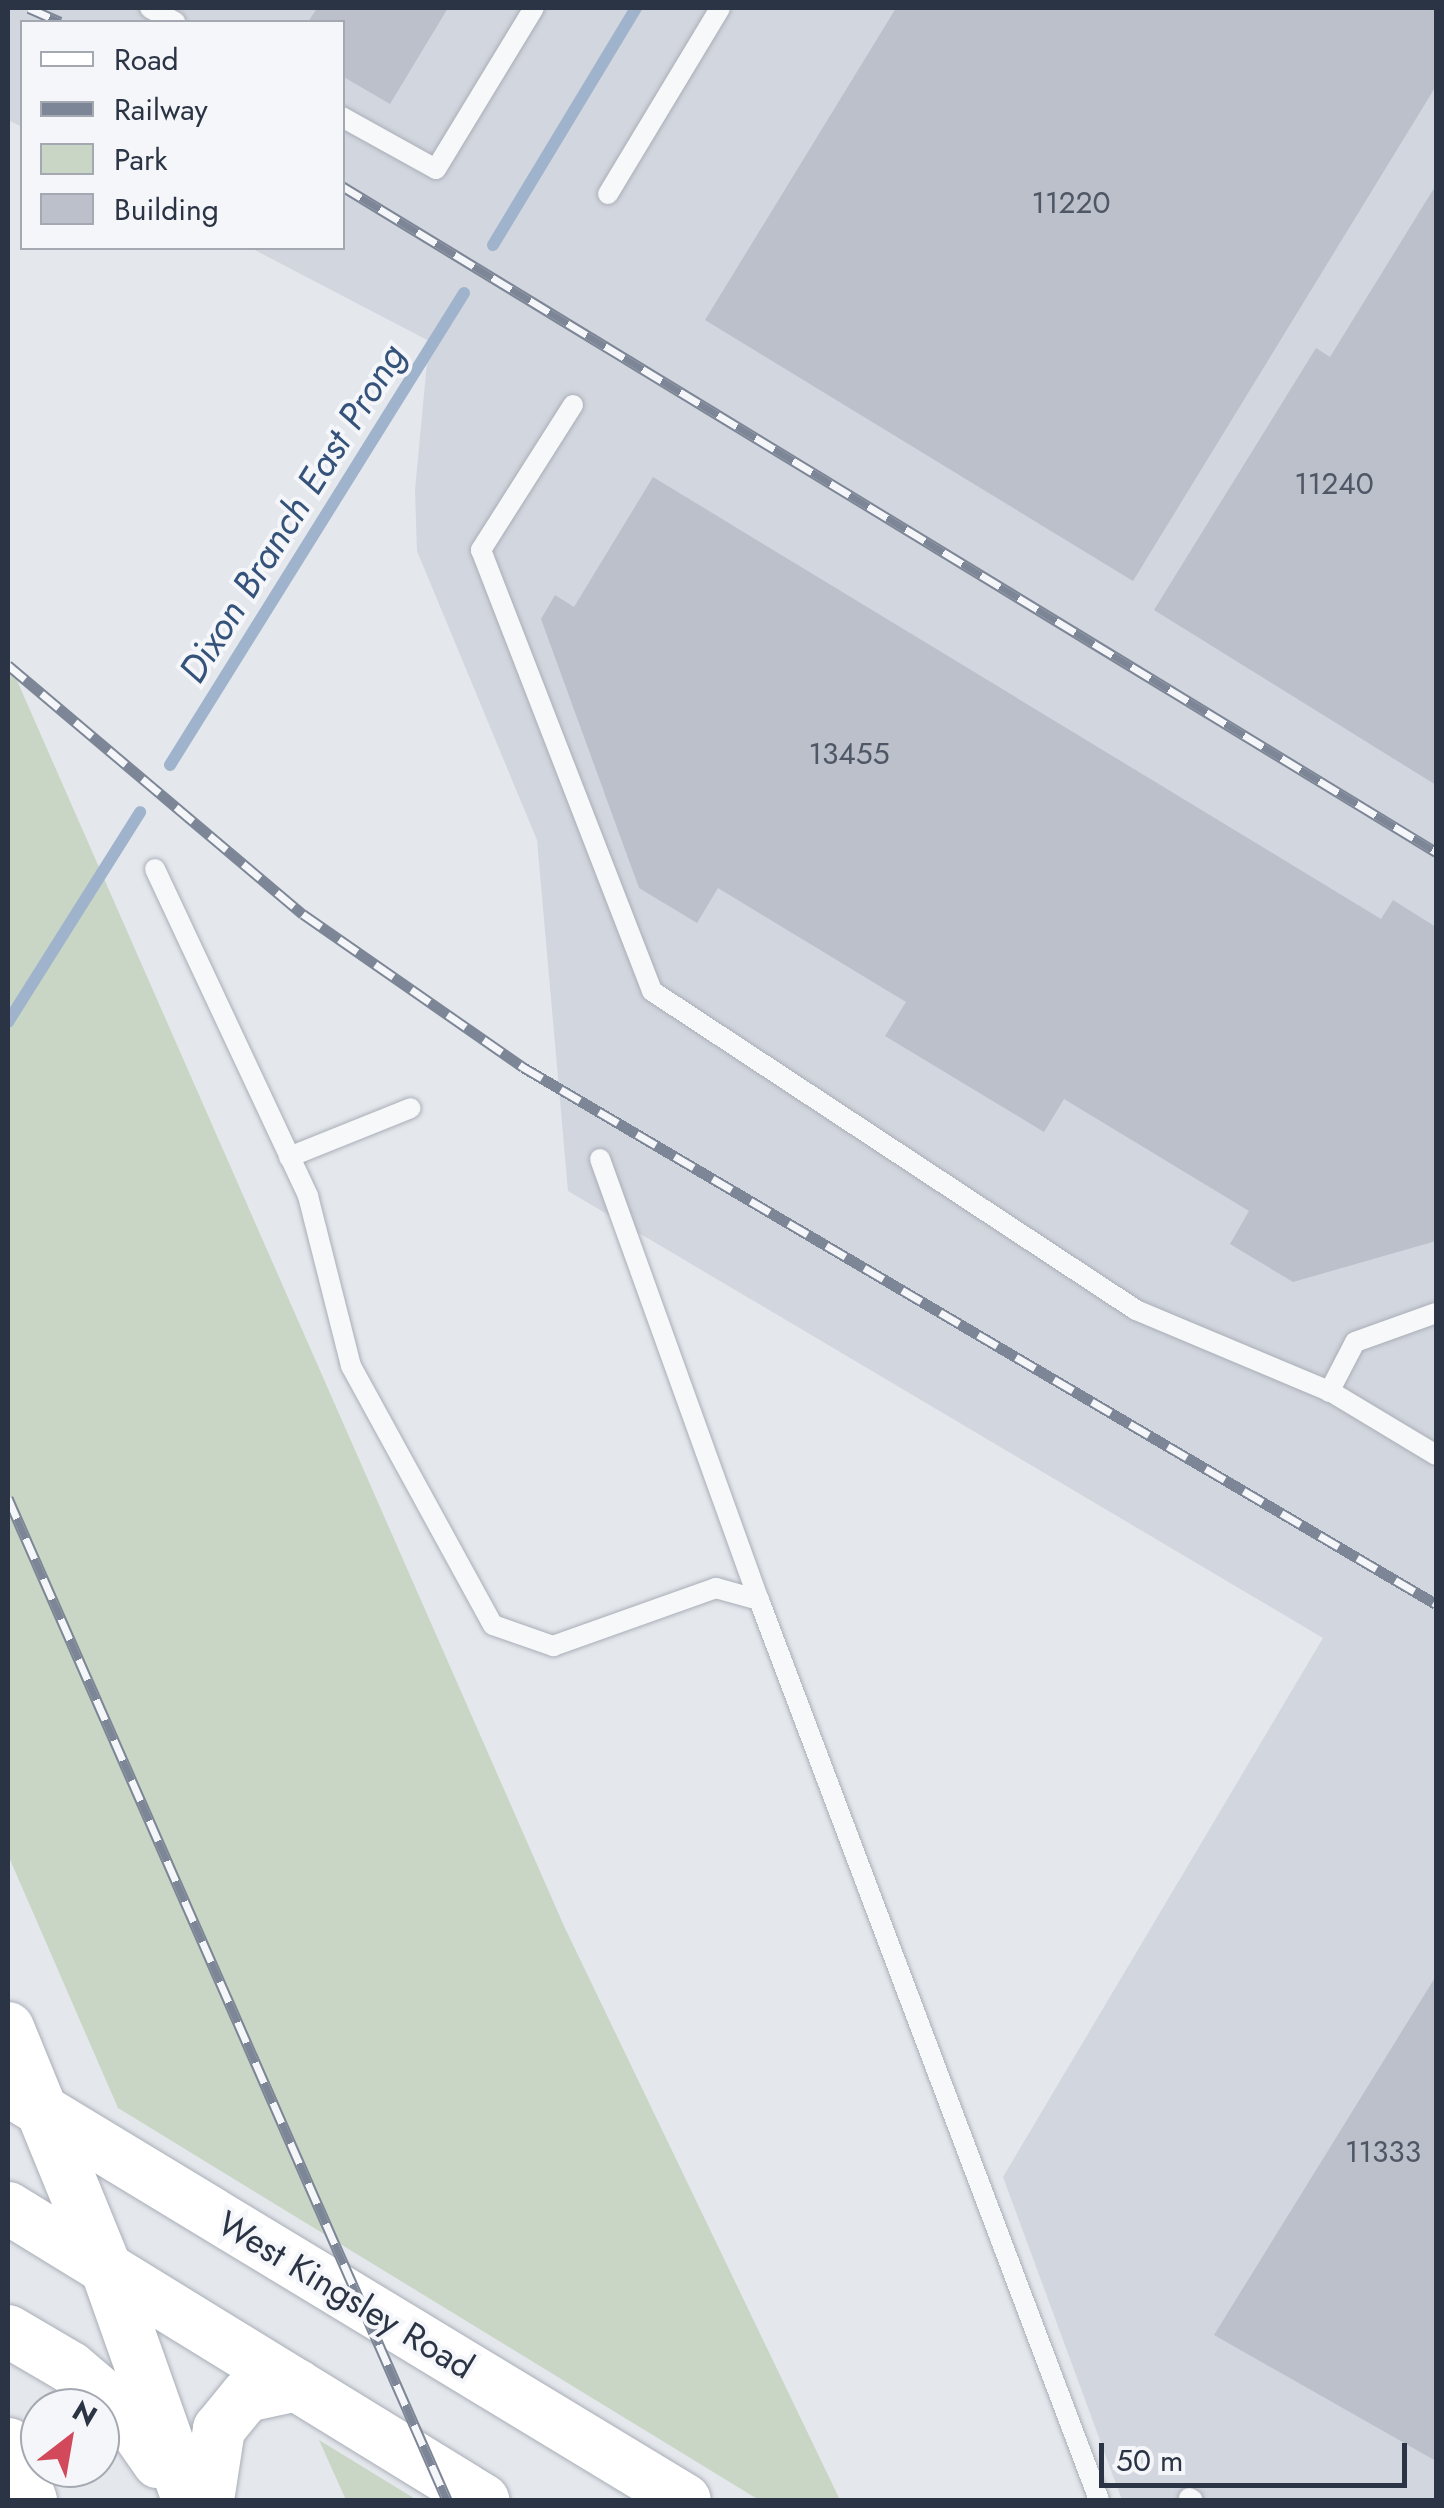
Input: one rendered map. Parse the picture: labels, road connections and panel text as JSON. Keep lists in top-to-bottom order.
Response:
{
  "streets": {
    "main road": ["West Kingsley Road"]
  },
  "water": ["Dixon Branch East Prong"],
  "house_numbers": [
    "11220",
    "11240",
    "13455",
    "11333"
  ],
  "legend": [
    "Road",
    "Railway",
    "Park",
    "Building"
  ],
  "scale_bar": "50 m",
  "north": "top right"
}
